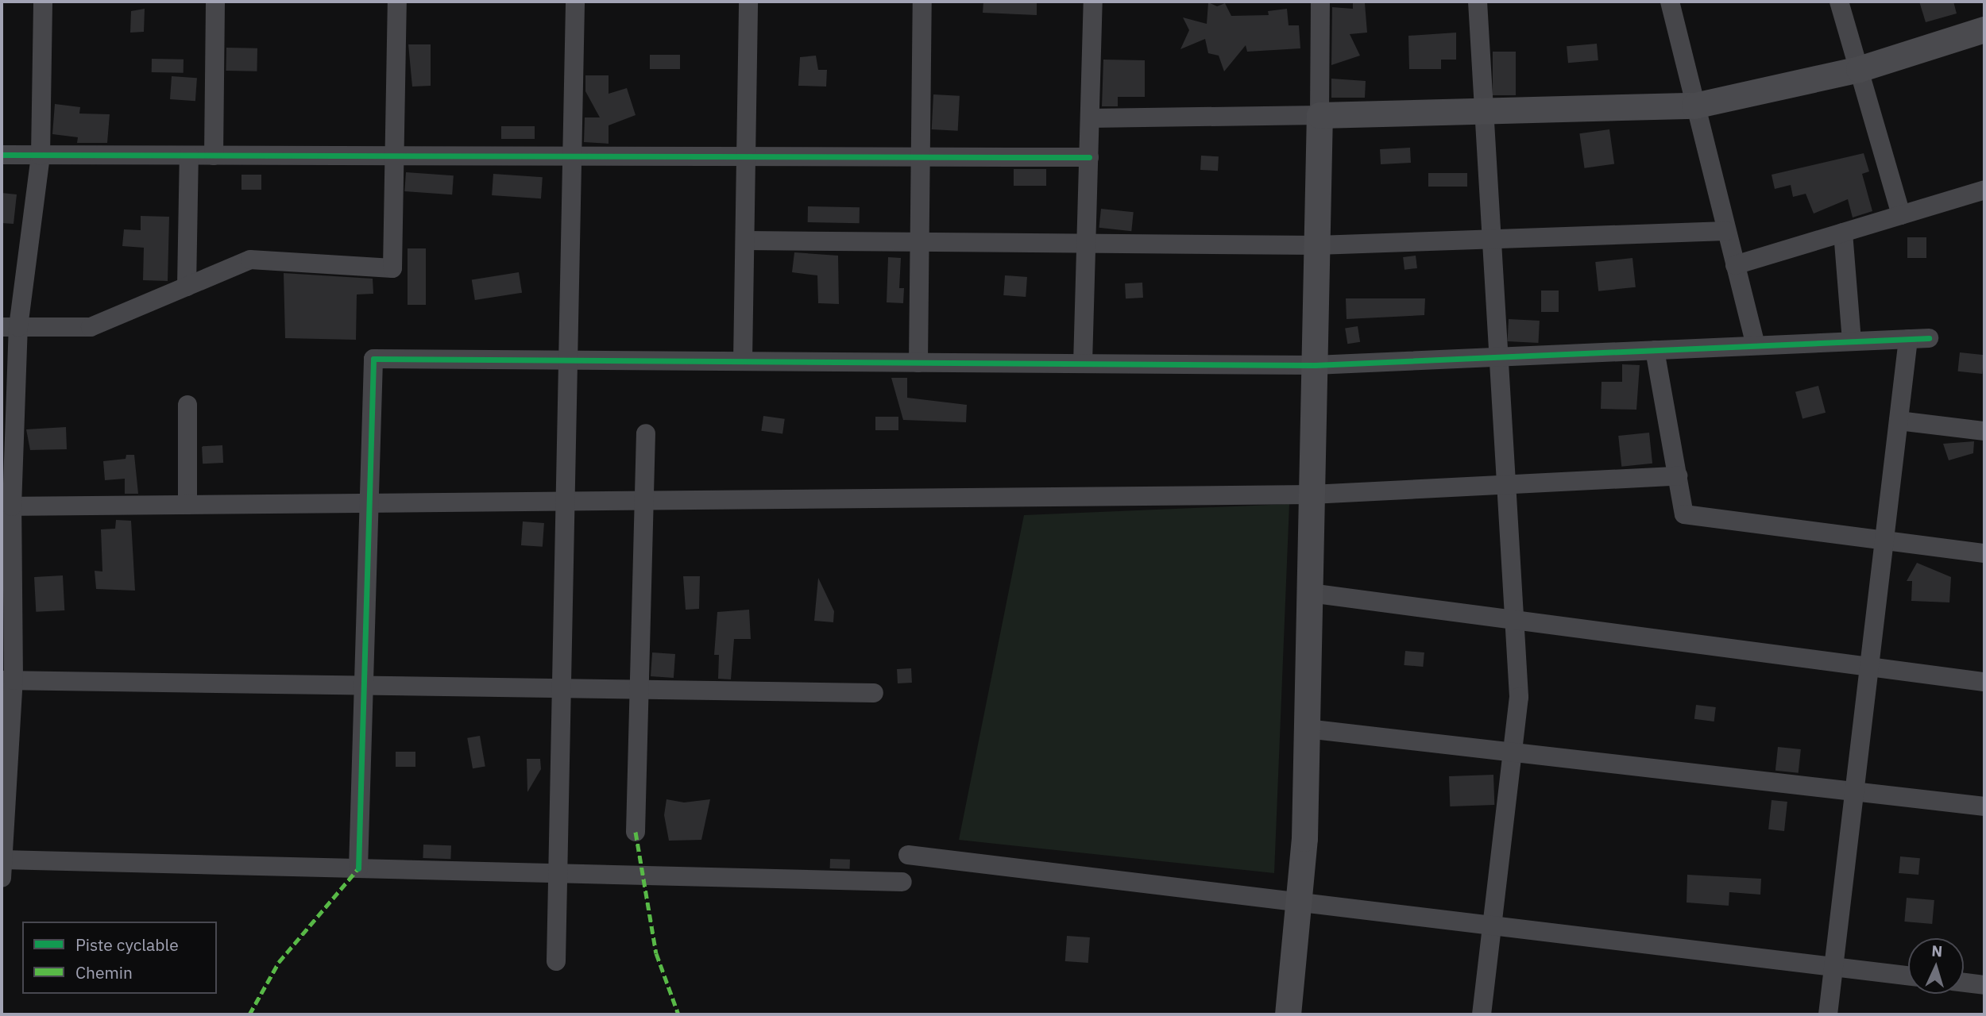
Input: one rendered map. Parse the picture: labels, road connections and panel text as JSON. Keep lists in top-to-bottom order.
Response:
{
  "legend": ["Piste cyclable", "Chemin"],
  "north": "top"
}
